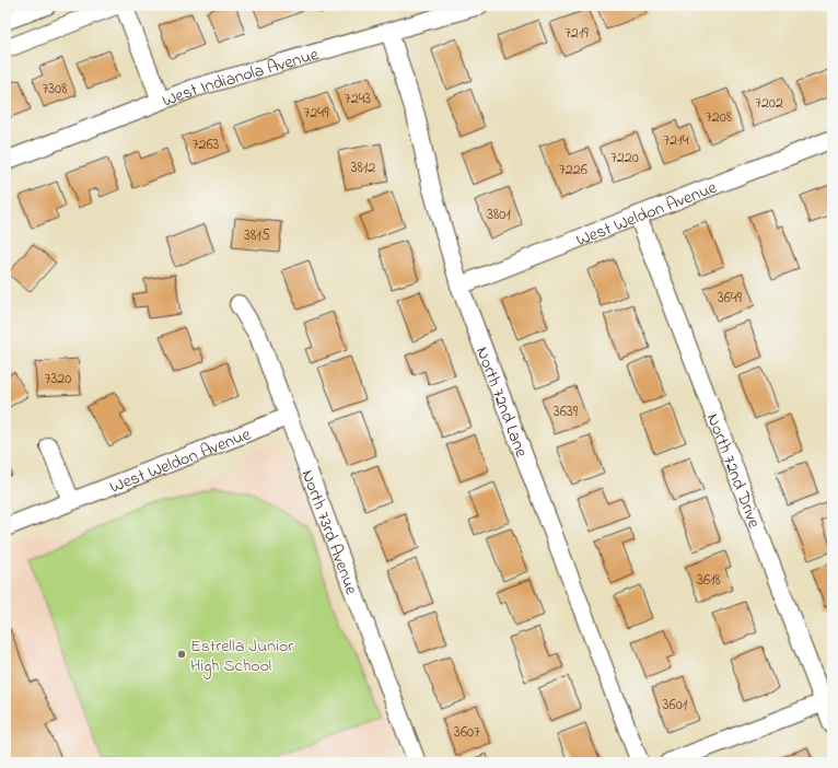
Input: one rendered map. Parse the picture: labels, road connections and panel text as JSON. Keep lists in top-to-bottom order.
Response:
{
  "streets": {
    "street": [
      "West Indianola Avenue",
      "West Weldon Avenue",
      "North 72nd Lane",
      "North 72nd Drive",
      "North 73rd Avenue"
    ]
  },
  "crossings": [
    ["West Indianola Avenue", "North 72nd Lane"],
    ["West Weldon Avenue", "North 72nd Lane"],
    ["West Weldon Avenue", "North 72nd Drive"],
    ["West Weldon Avenue", "North 73rd Avenue"]
  ],
  "places": ["Estrella Junior High School"],
  "house_numbers": [
    "7219",
    "7308",
    "7243",
    "7202",
    "7249",
    "7208",
    "7214",
    "7263",
    "7220",
    "3812",
    "7226",
    "3801",
    "3815",
    "3649",
    "7320",
    "3639",
    "3618",
    "3601",
    "3607"
  ]
}
